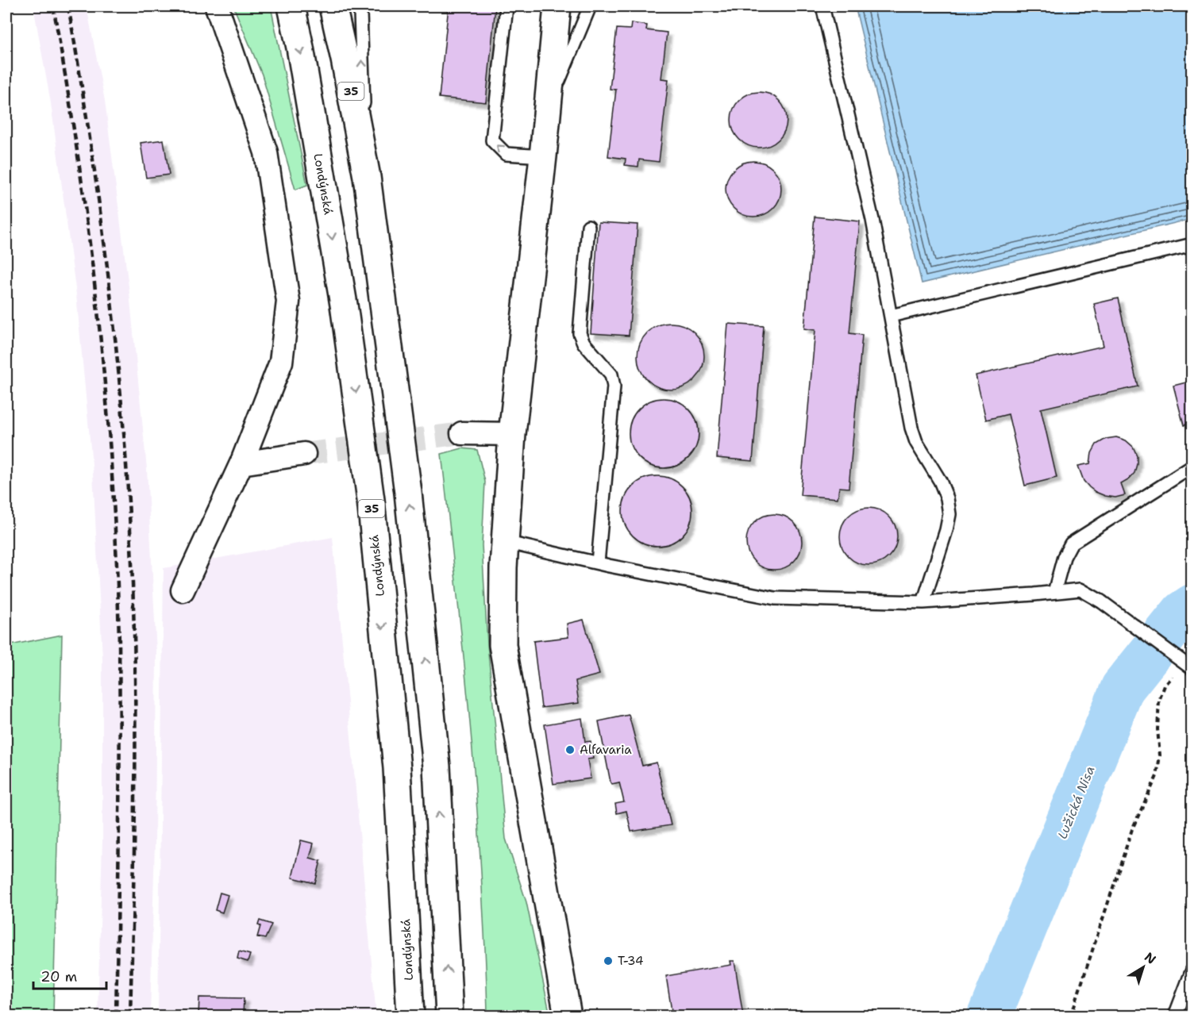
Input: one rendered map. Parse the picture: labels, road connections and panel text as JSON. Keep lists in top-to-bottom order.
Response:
{
  "streets": {
    "main road": ["35", "Londýnská"]
  },
  "water": ["Lužická Nisa"],
  "places": ["Alfavaria", "T-34"],
  "scale_bar": "20 m",
  "north": "top right"
}
